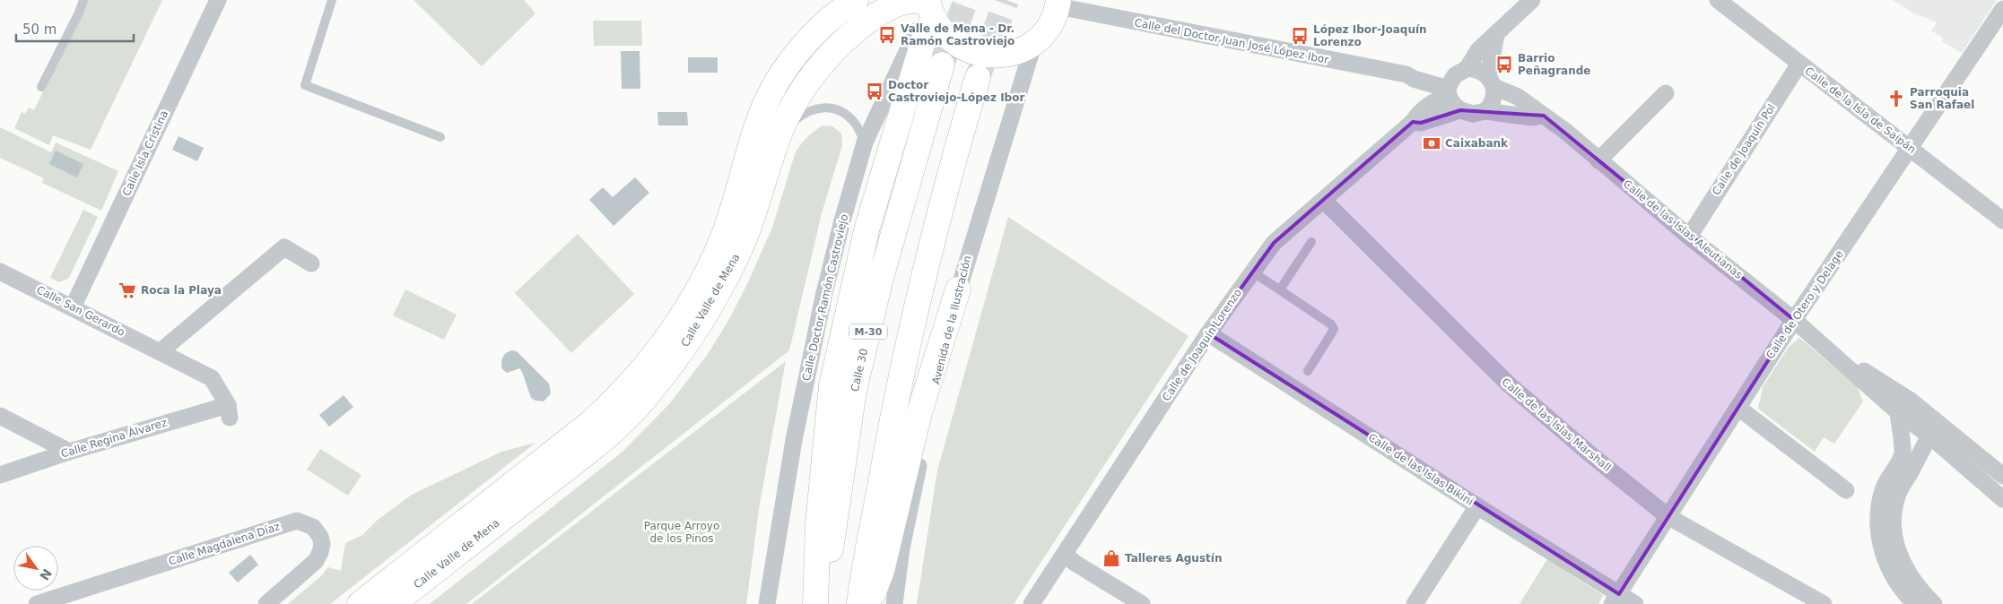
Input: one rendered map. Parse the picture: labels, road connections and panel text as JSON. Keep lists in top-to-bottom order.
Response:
{
  "streets": {
    "main road": ["Calle Valle de Mena", "M-30", "Calle 30"],
    "street": [
      "Calle del Doctor Juan José López Ibor",
      "Calle de la Isla de Saipán",
      "Calle de Joaquín Pol",
      "Calle Isla Cristina",
      "Calle de las Islas Aleutianas",
      "Calle Doctor Ramón Castroviejo",
      "Calle de Otero y Delage",
      "Calle San Gerardo",
      "Avenida de la Ilustración",
      "Calle de Joaquín Lorenzo",
      "Calle de las Islas Marshall",
      "Calle Regina Álvarez",
      "Calle de las Islas Bikini",
      "Calle Magdalena Díaz"
    ]
  },
  "crossings": [
    ["Calle del Doctor Juan José López Ibor", "Calle de las Islas Aleutianas"],
    ["Calle del Doctor Juan José López Ibor", "Calle de Joaquín Lorenzo"],
    ["Calle de la Isla de Saipán", "Calle de Joaquín Pol"],
    ["Calle de la Isla de Saipán", "Calle de Otero y Delage"],
    ["Calle de Joaquín Pol", "Calle de las Islas Aleutianas"],
    ["Calle Isla Cristina", "Calle San Gerardo"],
    ["Calle de las Islas Aleutianas", "Calle de Otero y Delage"],
    ["Calle de las Islas Aleutianas", "Calle de Joaquín Lorenzo"],
    ["Calle Doctor Ramón Castroviejo", "Calle Valle de Mena"],
    ["Calle de Otero y Delage", "Calle de las Islas Marshall"],
    ["Calle de Otero y Delage", "Calle de las Islas Bikini"],
    ["Calle San Gerardo", "Calle Regina Álvarez"],
    ["Calle de Joaquín Lorenzo", "Calle de las Islas Marshall"],
    ["Calle de Joaquín Lorenzo", "Calle de las Islas Bikini"]
  ],
  "parks": ["Parque Arroyo de los Pinos"],
  "places": {
    "bus stop": [
      "Valle de Mena - Dr. Ramón Castroviejo",
      "López Ibor-Joaquín Lorenzo",
      "Barrio Peñagrande",
      "Doctor Castroviejo-López Ibor"
    ],
    "church": ["Parroquia San Rafael"],
    "bank": ["Caixabank"],
    "supermarket": ["Roca la Playa"],
    "shop": ["Talleres Agustín"]
  },
  "scale_bar": "50 m",
  "north": "bottom right"
}
